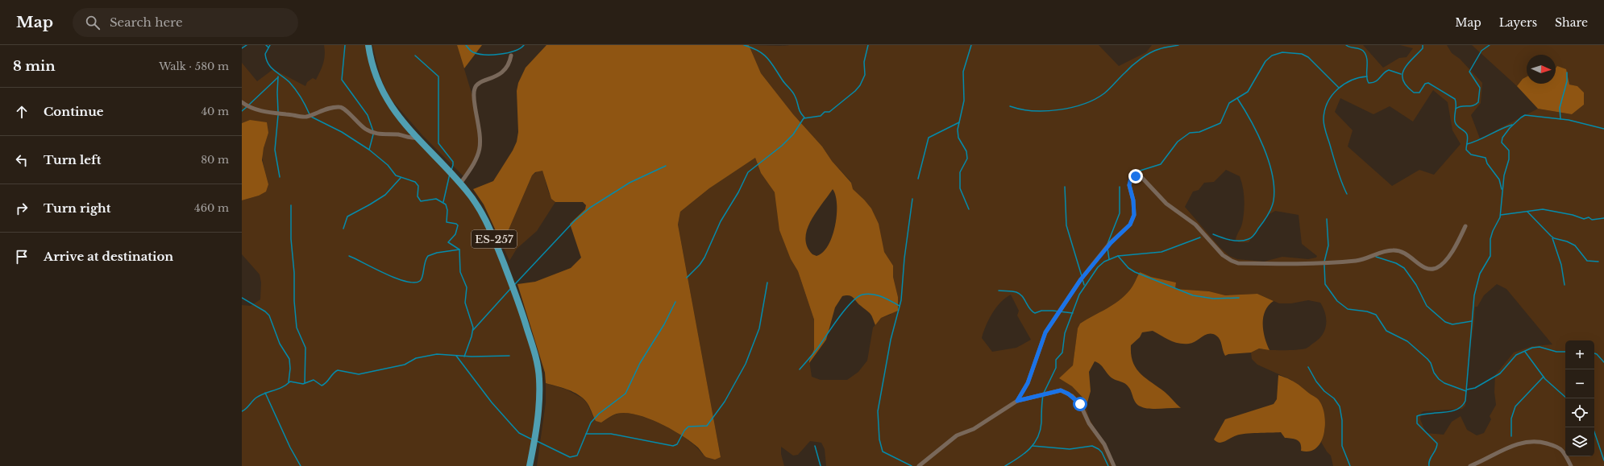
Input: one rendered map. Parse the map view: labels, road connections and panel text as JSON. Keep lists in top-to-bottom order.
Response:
{
  "streets": {
    "main road": ["ES-257"]
  },
  "north": "right",
  "page": {
    "header": "Map",
    "search": "Search here",
    "nav": ["Map", "Layers", "Share"],
    "heading": ["8 min", "Walk · 580 m"],
    "list": [
      ["Continue", "40 m"],
      ["Turn left", "80 m"],
      ["Turn right", "460 m"],
      "Arrive at destination"
    ],
    "map_buttons": ["+", "−"]
  }
}
